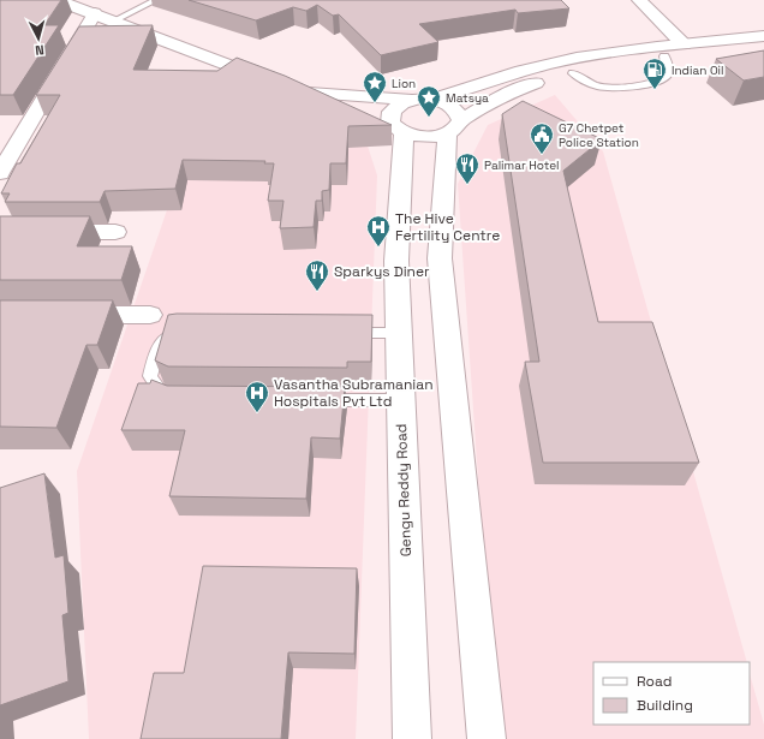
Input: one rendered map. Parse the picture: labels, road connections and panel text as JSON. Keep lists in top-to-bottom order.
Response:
{
  "streets": {
    "main road": ["Gengu Reddy Road"]
  },
  "places": {
    "fuel station": ["Indian Oil"],
    "place": ["Lion", "Matsya"],
    "public building": ["G7 Chetpet Police Station"],
    "restaurant": ["Palimar Hotel", "Sparkys Diner"],
    "hospital": ["The Hive Fertility Centre", "Vasantha Subramanian Hospitals Pvt Ltd"]
  },
  "legend": ["Road", "Building"],
  "north": "bottom"
}
